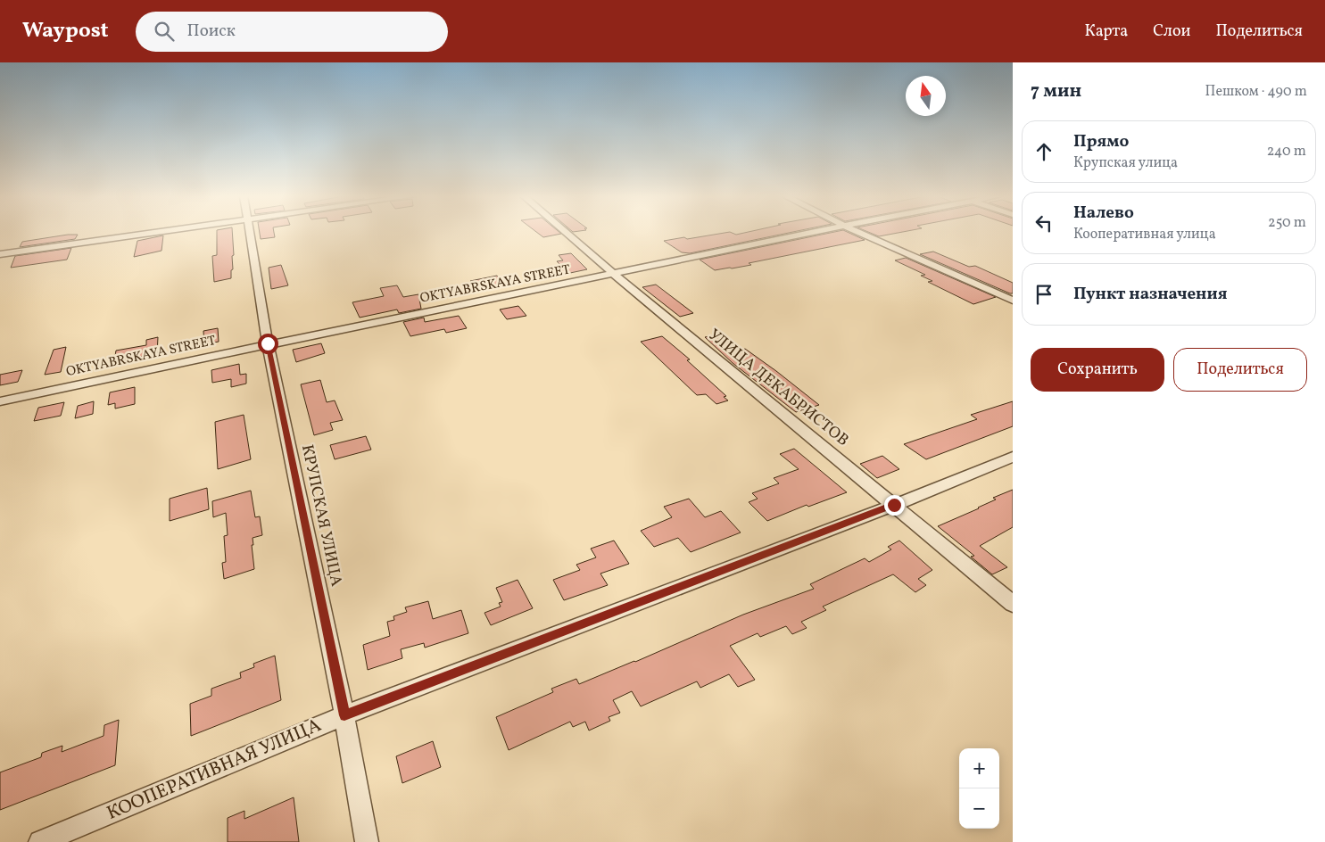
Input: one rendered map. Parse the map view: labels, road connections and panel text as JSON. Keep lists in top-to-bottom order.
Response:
{
  "streets": {
    "street": [
      "OKTYABRSKAYA STREET",
      "УЛИЦА ДЕКАБРИСТОВ",
      "КРУПСКАЯ УЛИЦА",
      "КООПЕРАТИВНАЯ УЛИЦА"
    ]
  },
  "crossings": [
    ["OKTYABRSKAYA STREET", "УЛИЦА ДЕКАБРИСТОВ"],
    ["OKTYABRSKAYA STREET", "КРУПСКАЯ УЛИЦА"],
    ["УЛИЦА ДЕКАБРИСТОВ", "КООПЕРАТИВНАЯ УЛИЦА"],
    ["КРУПСКАЯ УЛИЦА", "КООПЕРАТИВНАЯ УЛИЦА"]
  ],
  "north": "top",
  "page": {
    "header": "Waypost",
    "search": "Поиск",
    "nav": ["Карта", "Слои", "Поделиться"],
    "heading": ["7 мин", "Пешком · 490 m"],
    "list": [
      ["Прямо", "Крупская улица", "240 m"],
      ["Налево", "Кооперативная улица", "250 m"],
      "Пункт назначения"
    ],
    "buttons": ["Сохранить", "Поделиться"],
    "map_buttons": ["+", "−"]
  }
}
